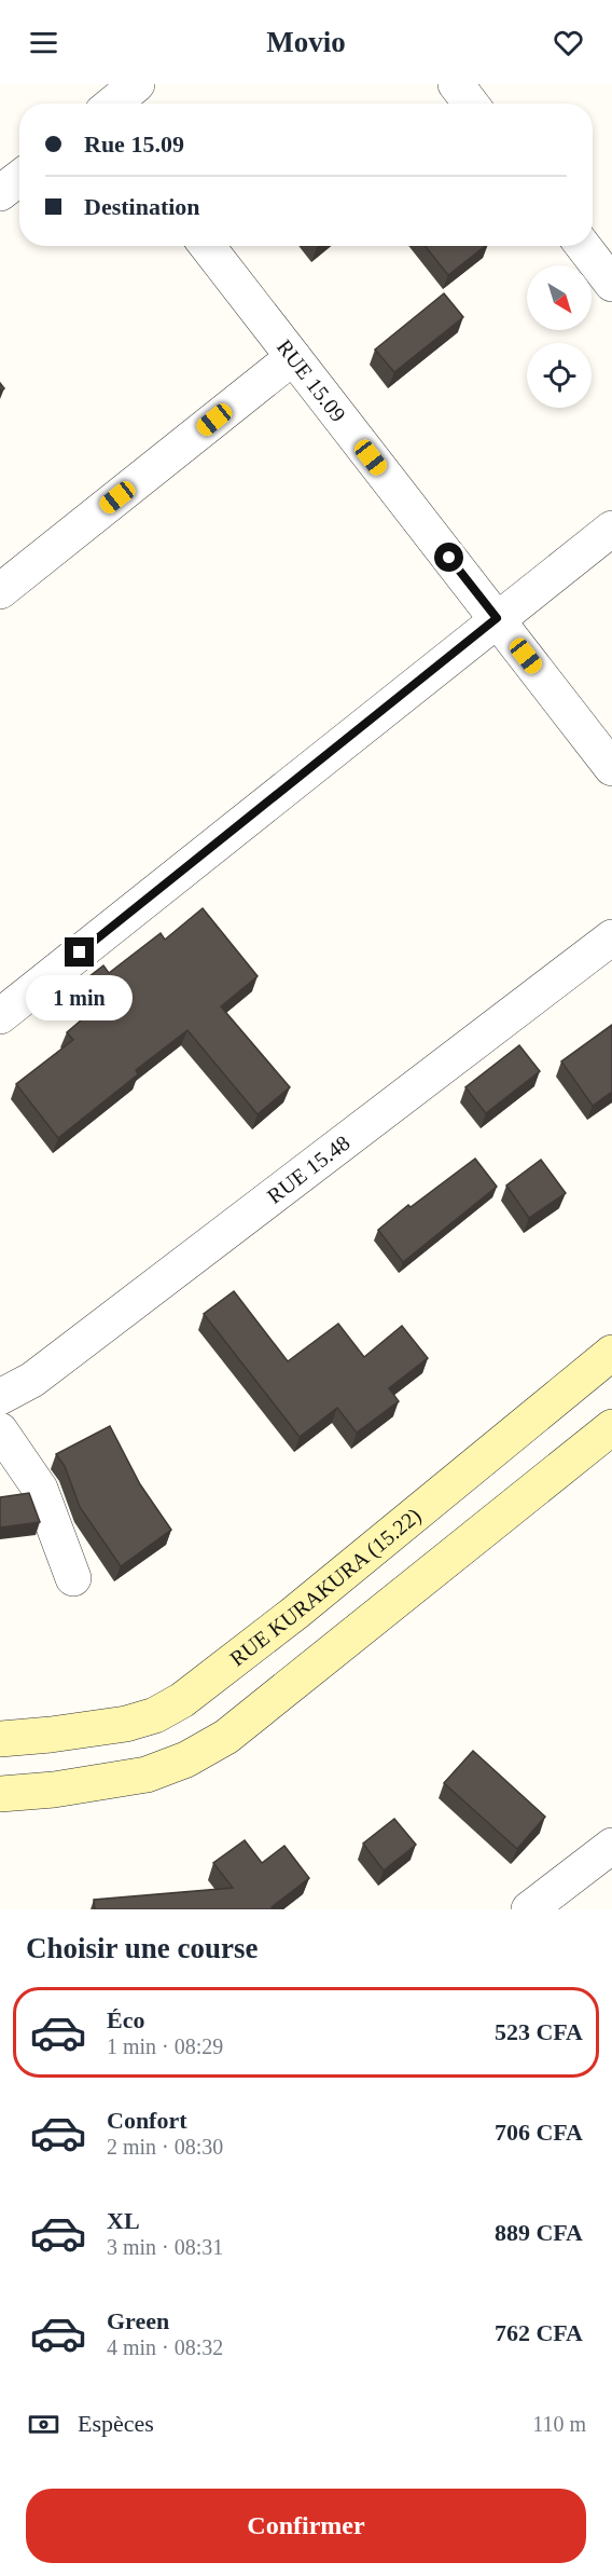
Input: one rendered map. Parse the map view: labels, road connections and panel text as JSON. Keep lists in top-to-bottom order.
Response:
{
  "streets": {
    "main road": ["RUE KURAKURA (15.22)"],
    "street": ["RUE 15.09", "RUE 15.48"]
  },
  "north": "bottom right",
  "page": {
    "header": "Movio",
    "banner": ["Rue 15.09", "Destination"],
    "bubble": "1 min",
    "heading": "Choisir une course",
    "list": [
      {
        "name": "Éco",
        "note": "1 min · 08:29",
        "value": "523 CFA"
      },
      {
        "name": "Confort",
        "note": "2 min · 08:30",
        "value": "706 CFA"
      },
      {
        "name": "XL",
        "note": "3 min · 08:31",
        "value": "889 CFA"
      },
      {
        "name": "Green",
        "note": "4 min · 08:32",
        "value": "762 CFA"
      }
    ],
    "pay": ["Espèces", "110 m"],
    "buttons": "Confirmer"
  }
}
